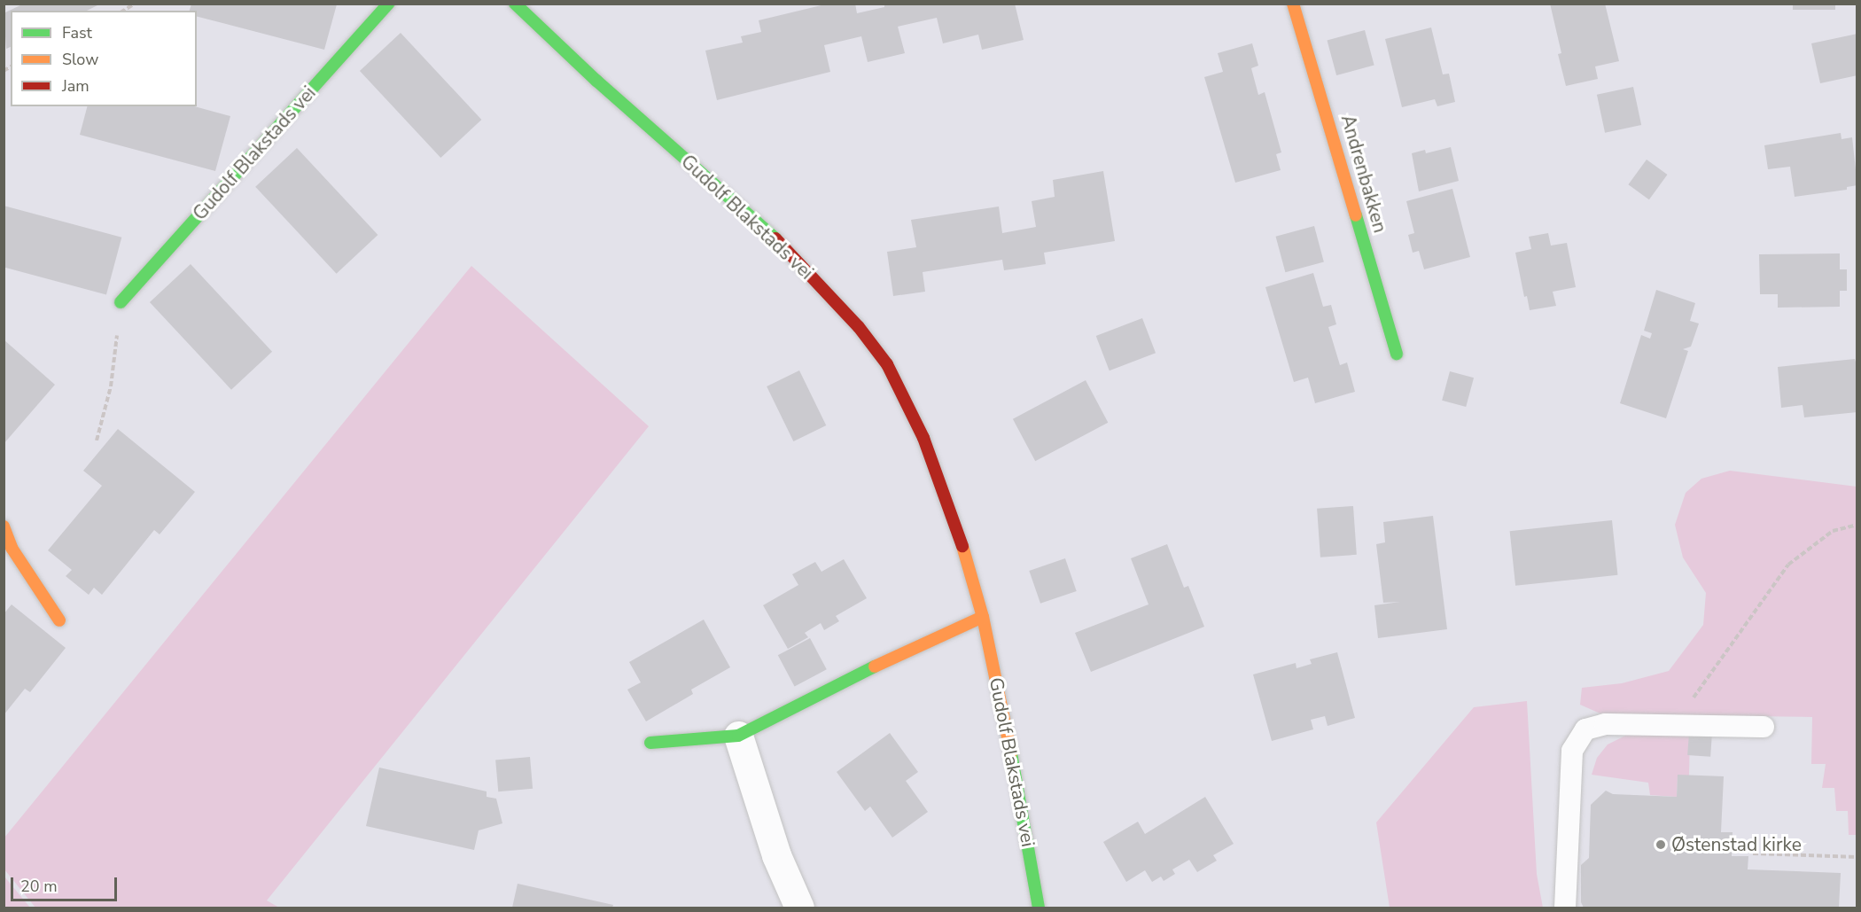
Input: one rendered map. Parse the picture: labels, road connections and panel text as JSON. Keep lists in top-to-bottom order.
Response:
{
  "streets": {
    "street": ["Gudolf Blakstads vei", "Andrenbakken"]
  },
  "places": ["Østenstad kirke"],
  "legend": ["Fast", "Slow", "Jam"],
  "scale_bar": "20 m"
}
